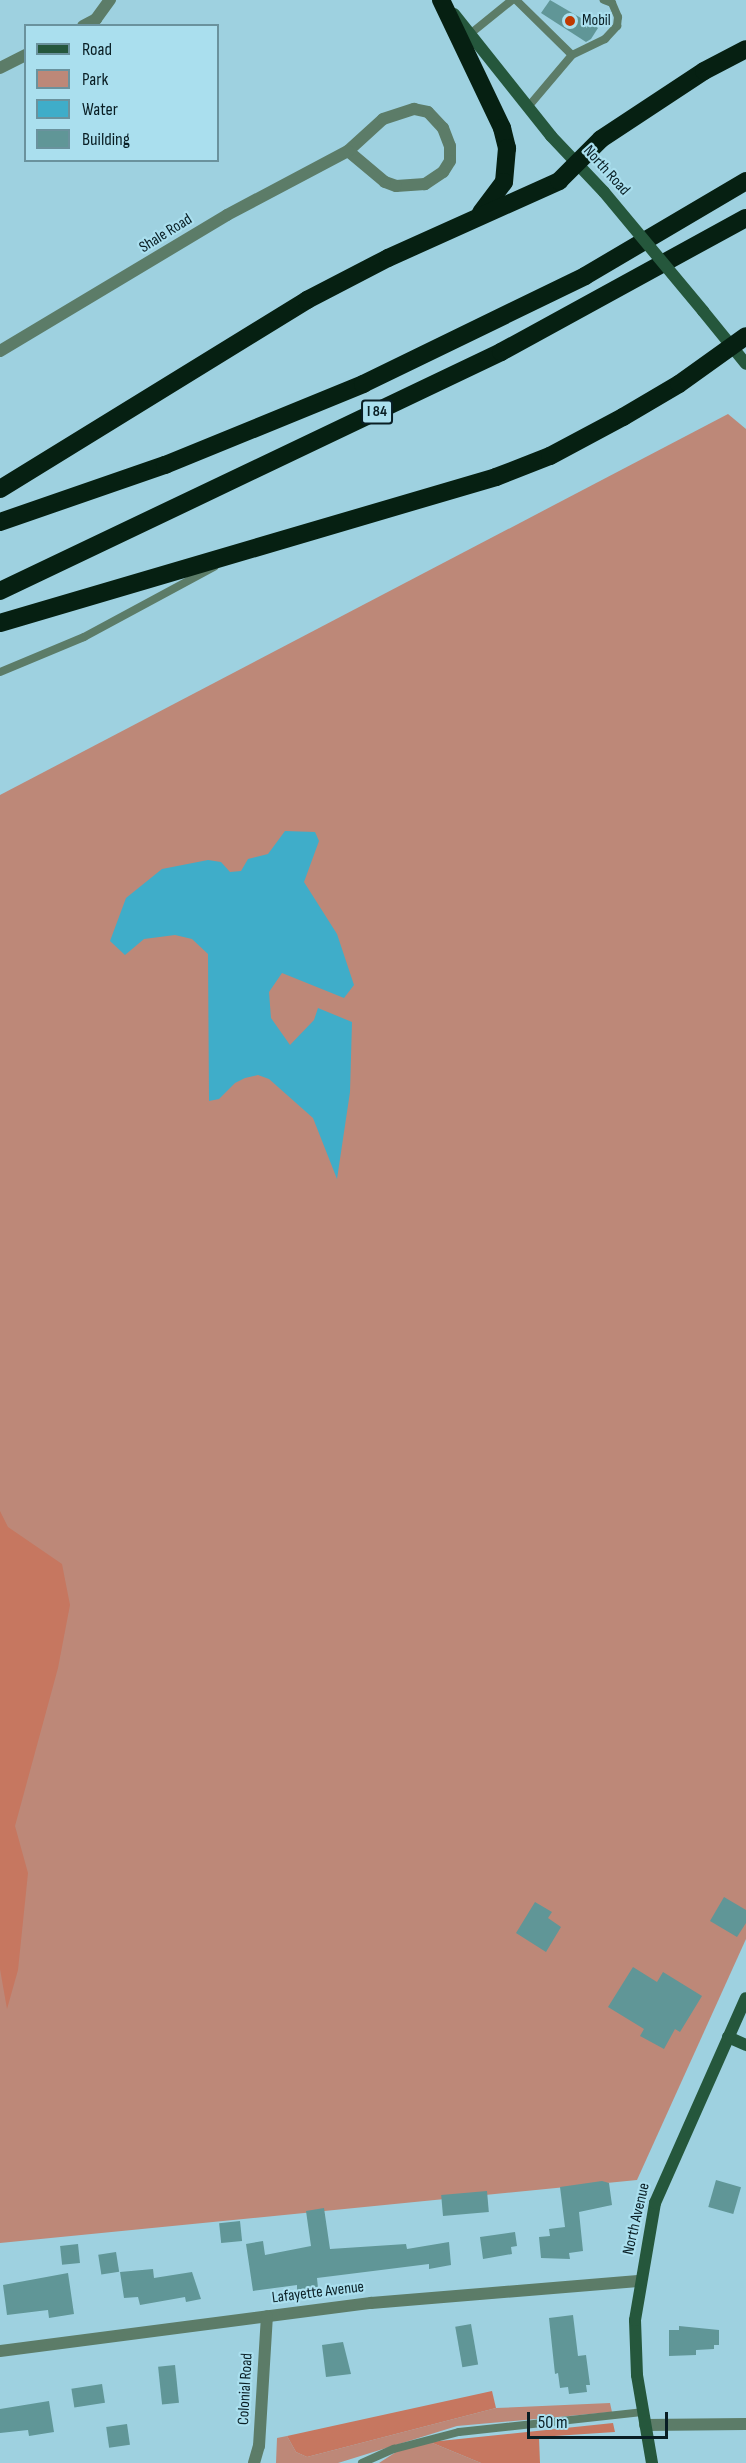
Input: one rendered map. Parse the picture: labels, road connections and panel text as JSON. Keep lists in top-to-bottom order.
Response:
{
  "streets": {
    "highway": ["I 84"],
    "main road": ["North Road", "North Avenue"],
    "street": ["Shale Road", "Lafayette Avenue", "Colonial Road"]
  },
  "crossings": [
    ["North Avenue", "Lafayette Avenue"],
    ["Lafayette Avenue", "Colonial Road"]
  ],
  "places": ["Mobil"],
  "legend": [
    "Road",
    "Park",
    "Water",
    "Building"
  ],
  "scale_bar": "50 m"
}
